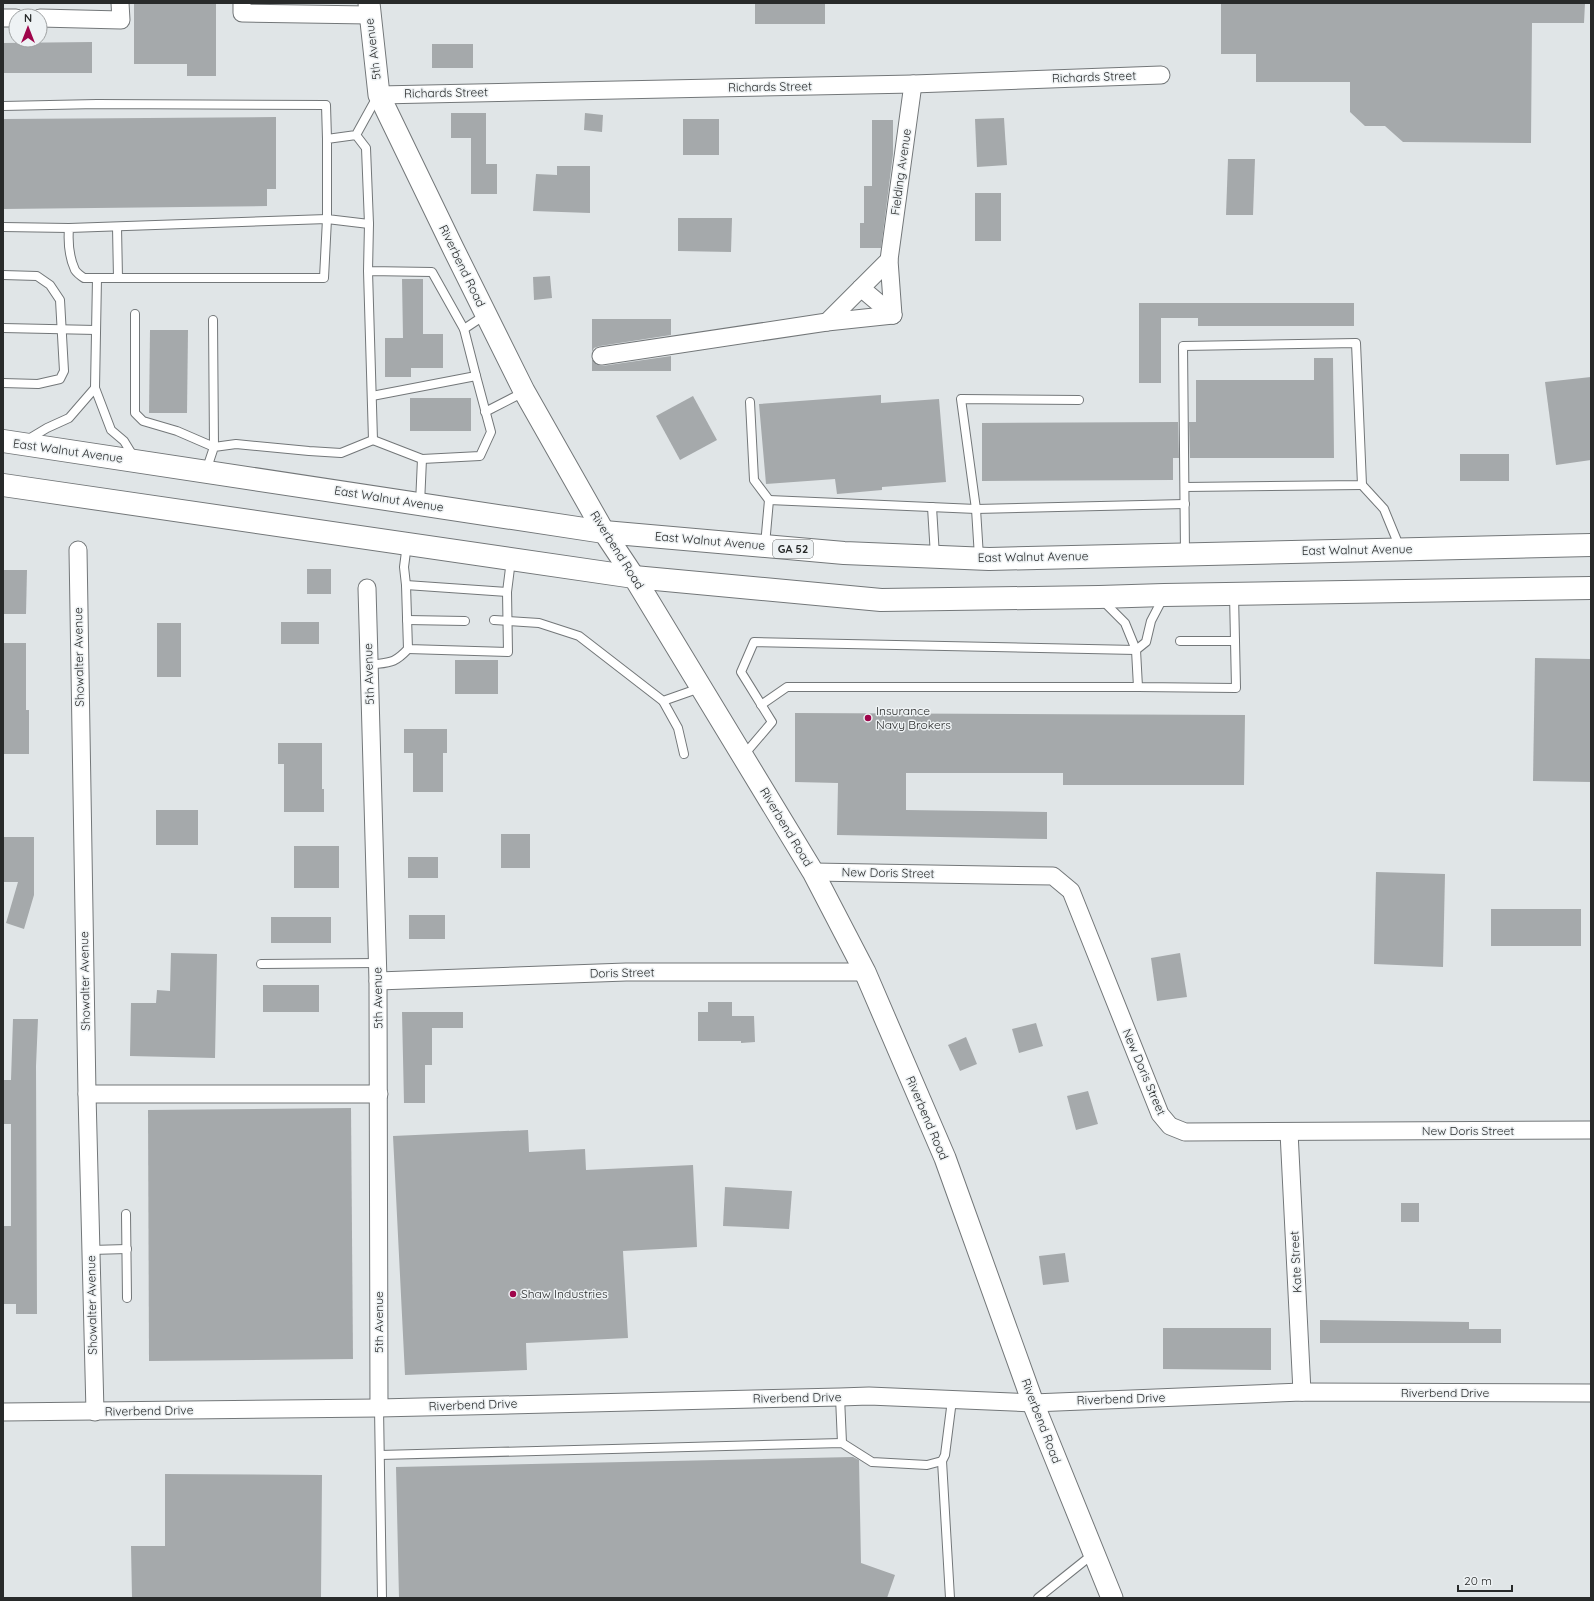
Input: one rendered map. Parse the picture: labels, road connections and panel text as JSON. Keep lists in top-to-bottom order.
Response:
{
  "streets": {
    "main road": ["East Walnut Avenue", "GA 52"],
    "street": [
      "5th Avenue",
      "Richards Street",
      "Fielding Avenue",
      "Riverbend Road",
      "Showalter Avenue",
      "New Doris Street",
      "Doris Street",
      "Kate Street",
      "Riverbend Drive"
    ]
  },
  "crossings": [
    ["5th Avenue", "Richards Street"],
    ["5th Avenue", "Riverbend Road"],
    ["5th Avenue", "Doris Street"],
    ["5th Avenue", "Riverbend Drive"],
    ["Richards Street", "Fielding Avenue"],
    ["Richards Street", "Riverbend Road"],
    ["Riverbend Road", "East Walnut Avenue"],
    ["Riverbend Road", "New Doris Street"],
    ["Riverbend Road", "Doris Street"],
    ["Riverbend Road", "Riverbend Drive"],
    ["Showalter Avenue", "Riverbend Drive"],
    ["New Doris Street", "Kate Street"],
    ["Kate Street", "Riverbend Drive"]
  ],
  "places": ["Insurance Navy Brokers", "Shaw Industries"],
  "scale_bar": "20 m",
  "north": "top"
}
